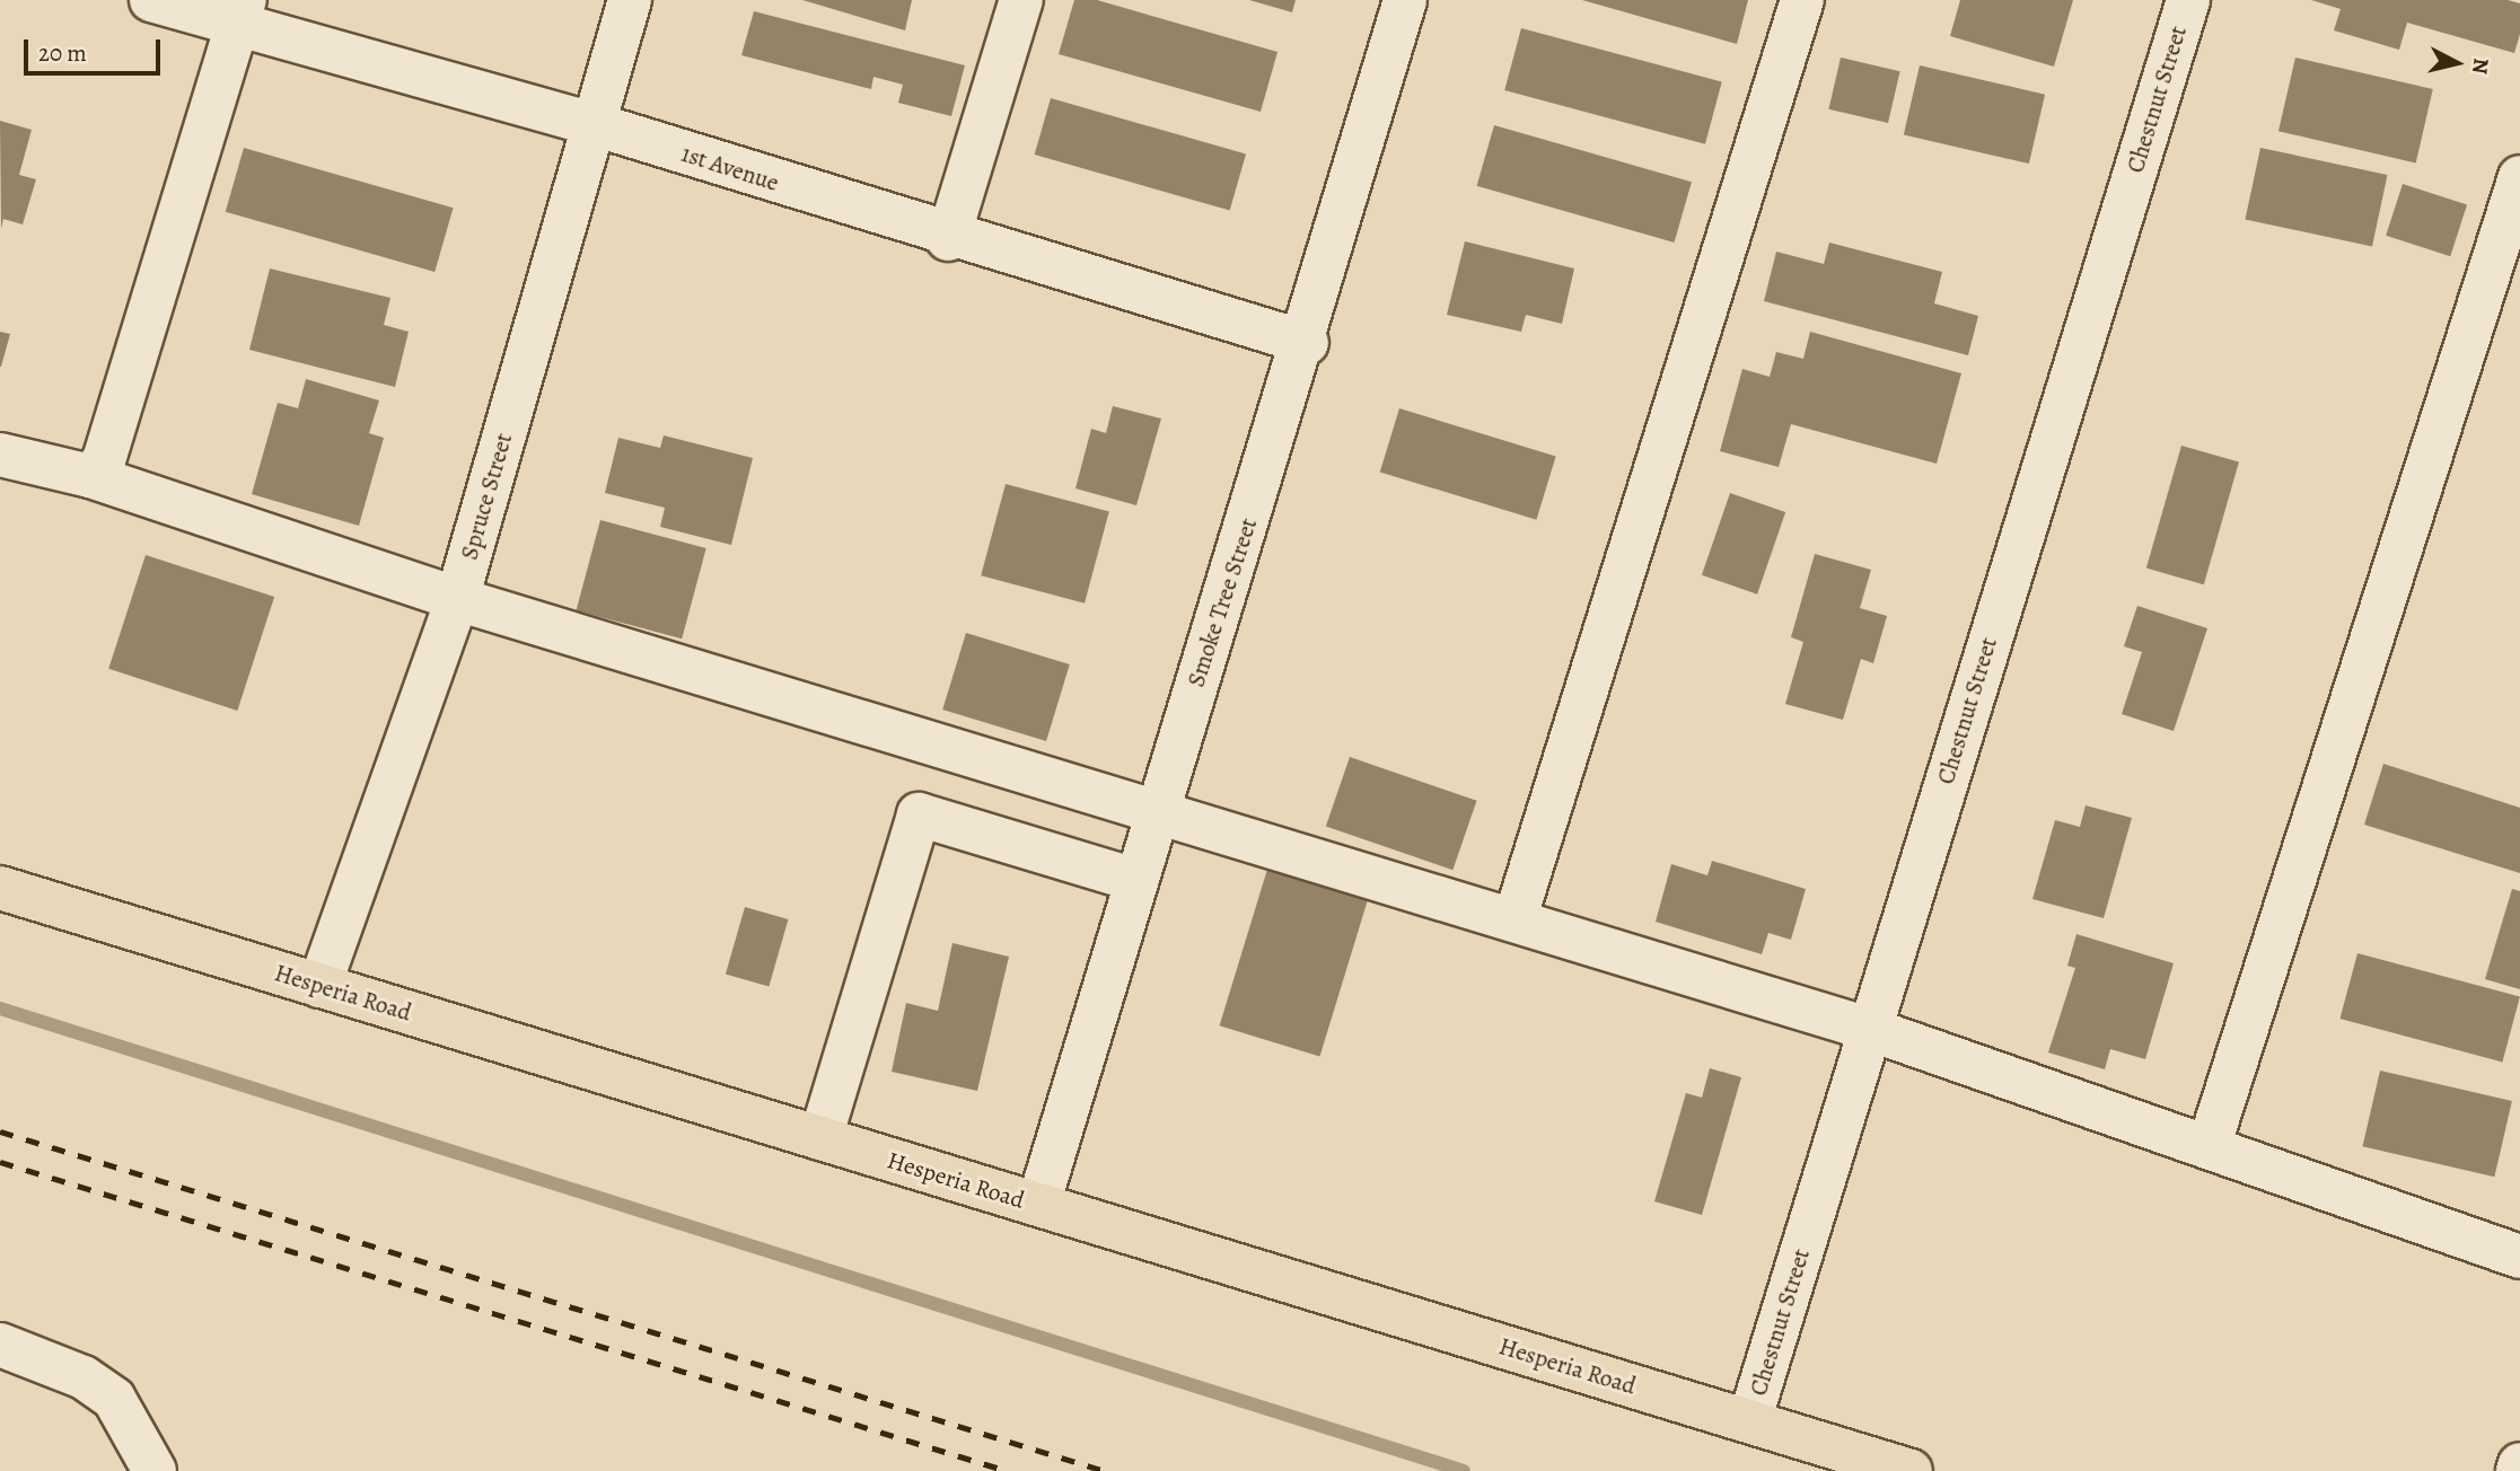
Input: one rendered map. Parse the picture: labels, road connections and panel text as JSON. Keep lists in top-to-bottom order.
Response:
{
  "streets": {
    "main road": ["Hesperia Road"],
    "street": [
      "Chestnut Street",
      "1st Avenue",
      "Spruce Street",
      "Smoke Tree Street"
    ]
  },
  "crossings": [
    ["Chestnut Street", "Hesperia Road"],
    ["1st Avenue", "Spruce Street"],
    ["1st Avenue", "Smoke Tree Street"],
    ["Spruce Street", "Hesperia Road"],
    ["Smoke Tree Street", "Hesperia Road"]
  ],
  "scale_bar": "20 m",
  "north": "right"
}
